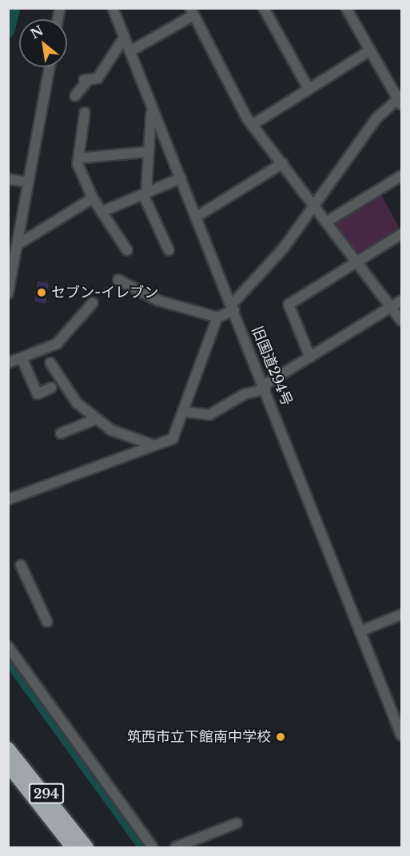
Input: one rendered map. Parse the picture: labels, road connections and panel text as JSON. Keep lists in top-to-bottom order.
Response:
{
  "streets": {
    "highway": ["294"],
    "street": ["旧国道294号"]
  },
  "places": ["セブン-イレブン", "筑西市立下館南中学校"],
  "north": "top left"
}
